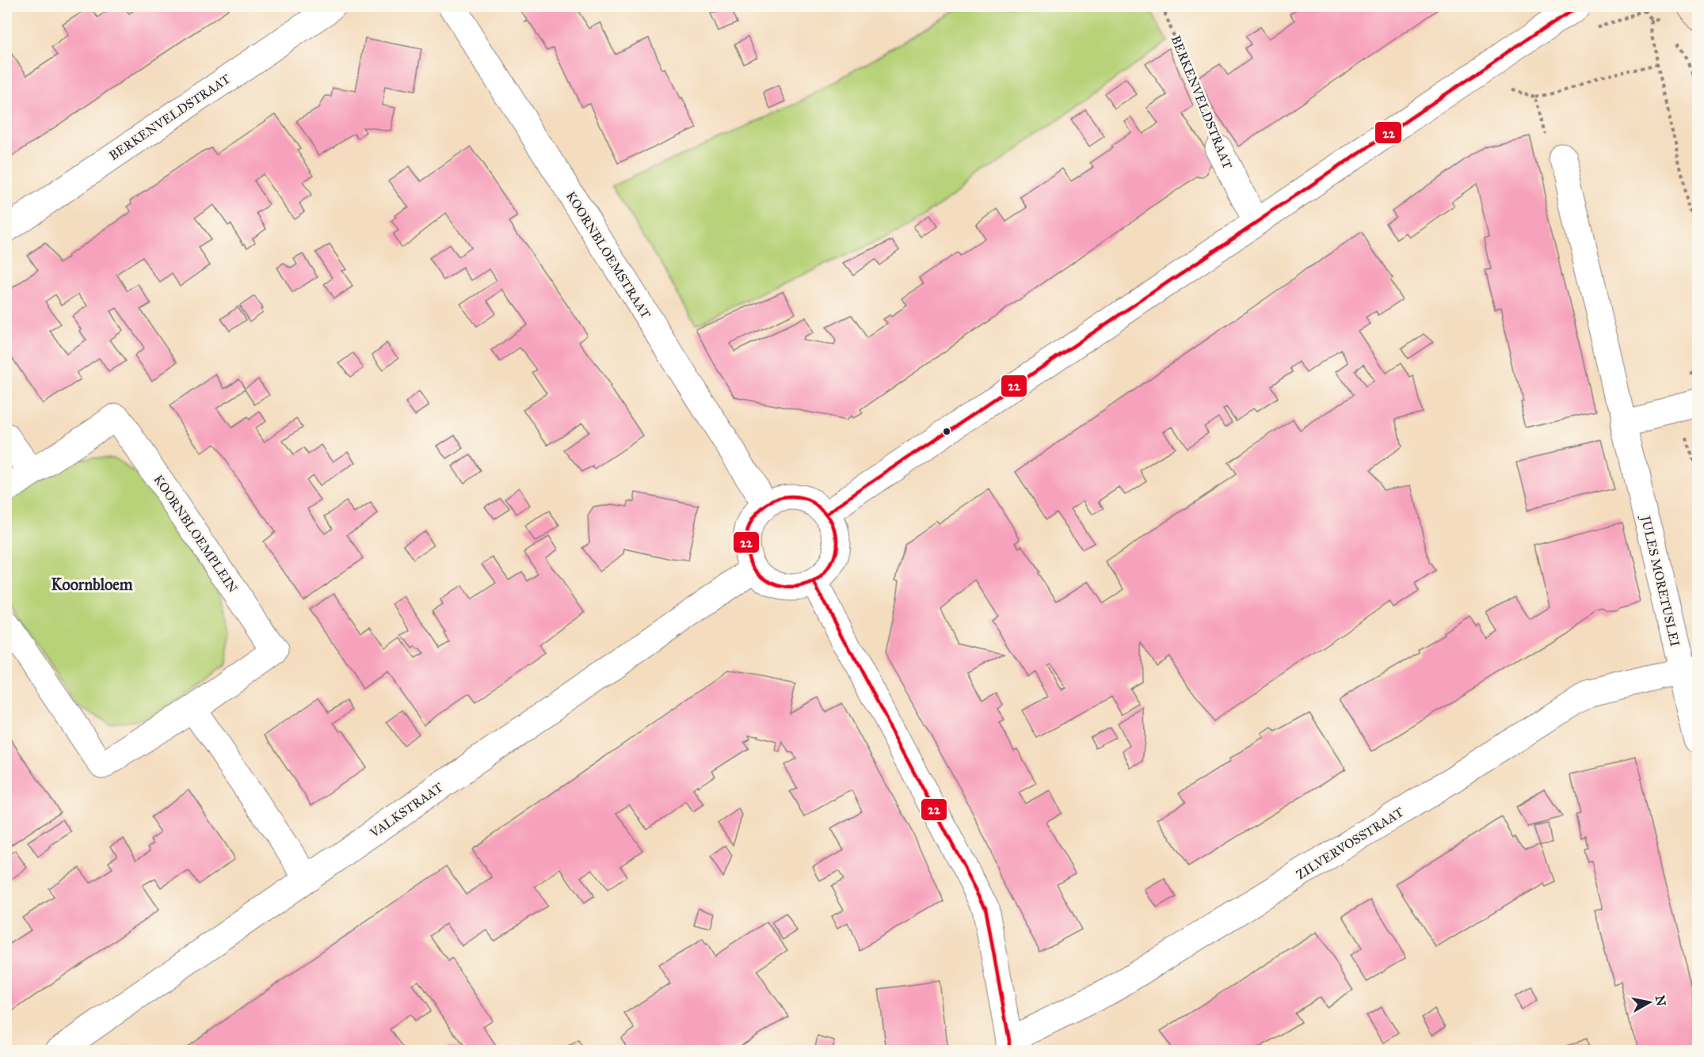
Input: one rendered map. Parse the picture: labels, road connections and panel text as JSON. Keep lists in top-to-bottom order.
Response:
{
  "streets": {
    "street": [
      "BERKENVELDSTRAAT",
      "KOORNBLOEMSTRAAT",
      "KOORNBLOEMPLEIN",
      "JULES MORETUSLEI",
      "VALKSTRAAT",
      "ZILVERVOSSTRAAT"
    ]
  },
  "crossings": [
    ["KOORNBLOEMSTRAAT", "VALKSTRAAT"],
    ["JULES MORETUSLEI", "ZILVERVOSSTRAAT"]
  ],
  "districts": ["Koornbloem"],
  "lines": ["transit line 22"],
  "north": "right"
}
